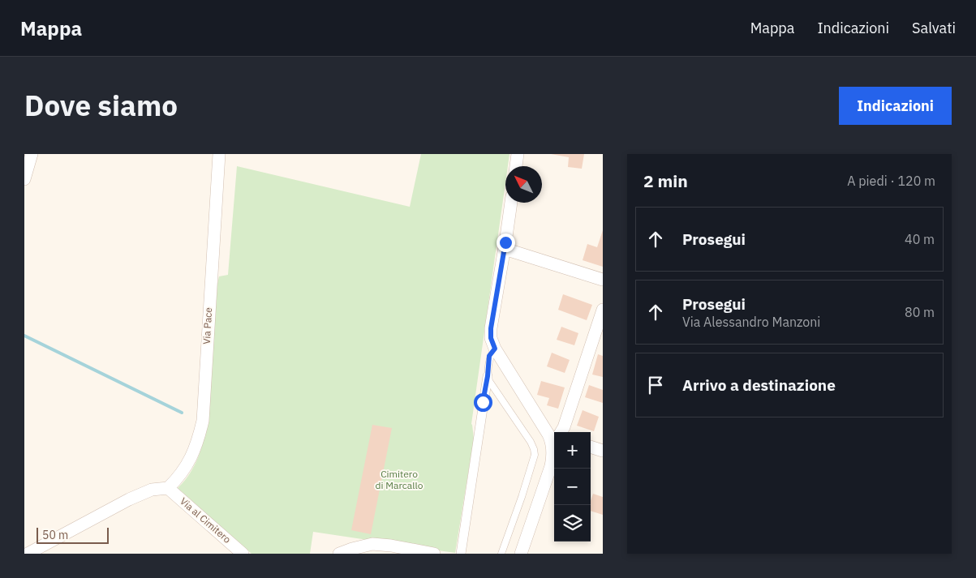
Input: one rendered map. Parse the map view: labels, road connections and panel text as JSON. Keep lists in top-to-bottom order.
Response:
{
  "streets": {
    "street": ["Via Pace", "Via al Cimitero"]
  },
  "crossings": [
    ["Via Pace", "Via al Cimitero"]
  ],
  "parks": ["Cimitero di Marcallo"],
  "scale_bar": "50 m",
  "north": "top left",
  "page": {
    "header": "Mappa",
    "nav": ["Mappa", "Indicazioni", "Salvati"],
    "title": "Dove siamo",
    "buttons": "Indicazioni",
    "heading": ["2 min", "A piedi · 120 m"],
    "list": [
      ["Prosegui", "40 m"],
      ["Prosegui", "Via Alessandro Manzoni", "80 m"],
      "Arrivo a destinazione"
    ],
    "map_buttons": ["+", "−"],
    "scale": "50 m"
  }
}
